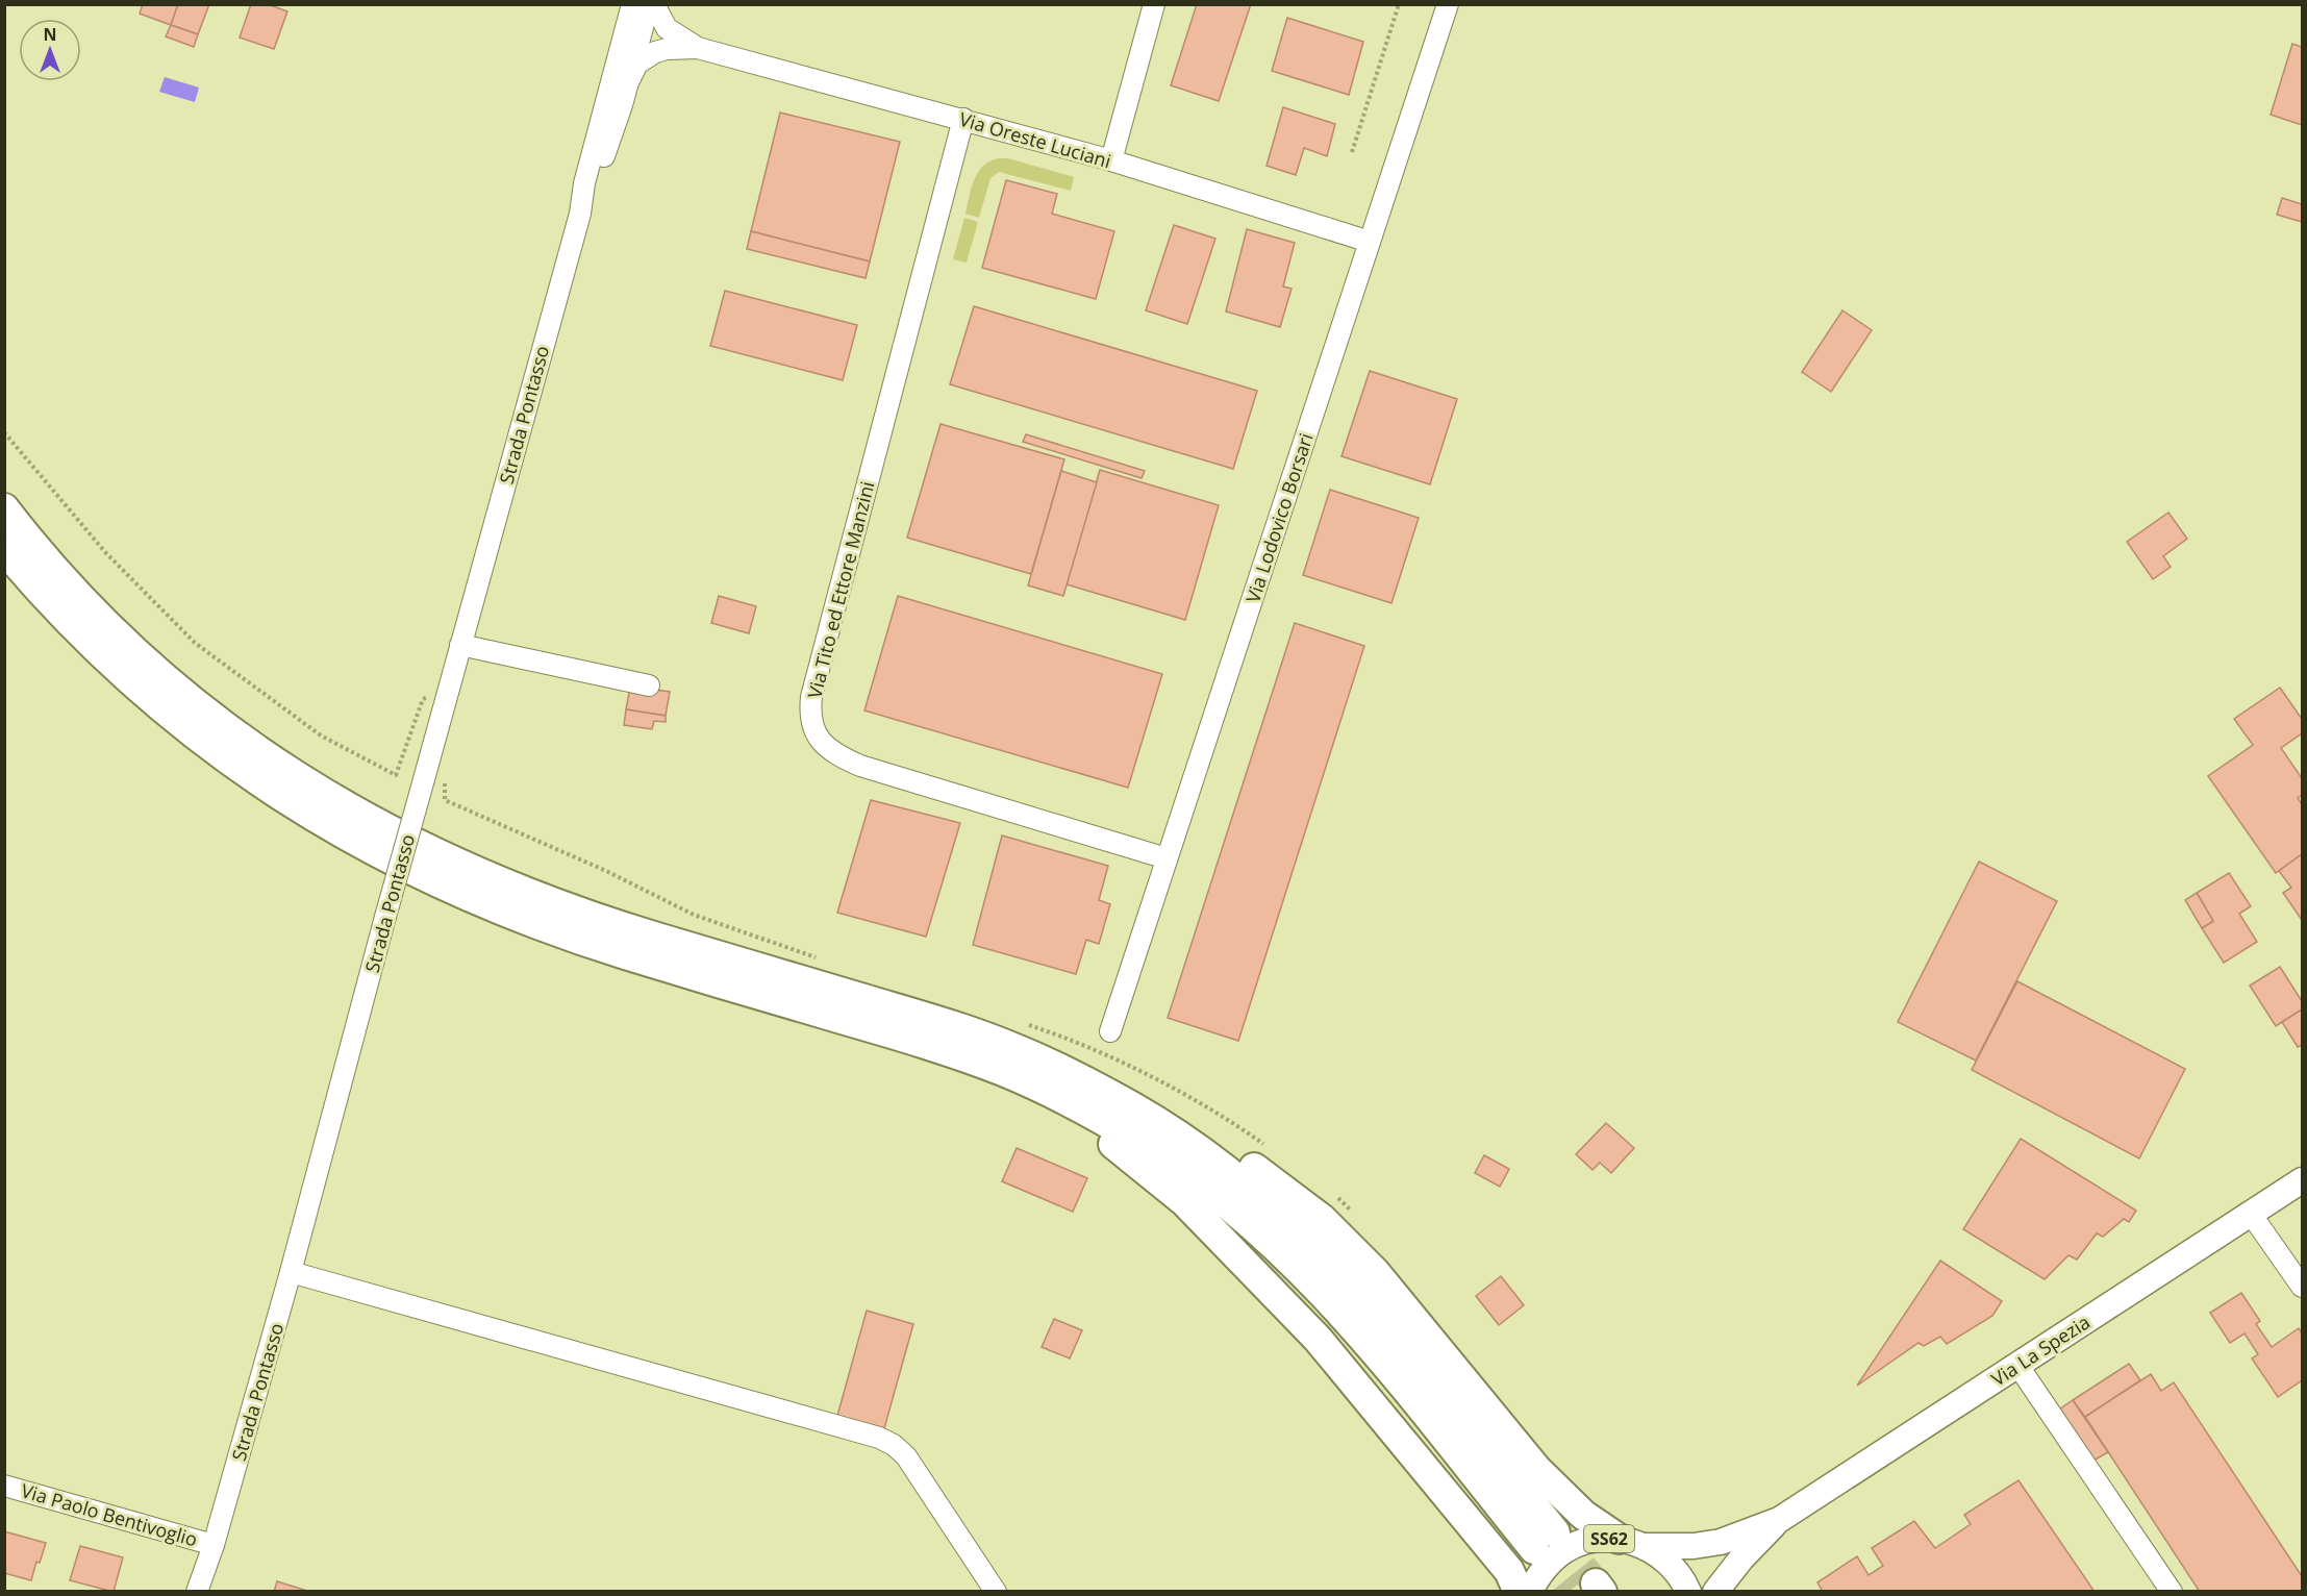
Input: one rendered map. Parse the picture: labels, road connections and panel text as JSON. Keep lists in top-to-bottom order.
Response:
{
  "streets": {
    "main road": ["Via La Spezia", "SS62"],
    "street": [
      "Via Oreste Luciani",
      "Strada Pontasso",
      "Via Lodovico Borsari",
      "Via Tito ed Ettore Manzini",
      "Via Paolo Bentivoglio"
    ]
  },
  "crossings": [
    ["Via Oreste Luciani", "Strada Pontasso"],
    ["Via Oreste Luciani", "Via Lodovico Borsari"],
    ["Via Oreste Luciani", "Via Tito ed Ettore Manzini"],
    ["Strada Pontasso", "Via Paolo Bentivoglio"],
    ["Via Lodovico Borsari", "Via Tito ed Ettore Manzini"],
    ["Via La Spezia", "SS62"]
  ],
  "north": "top"
}
